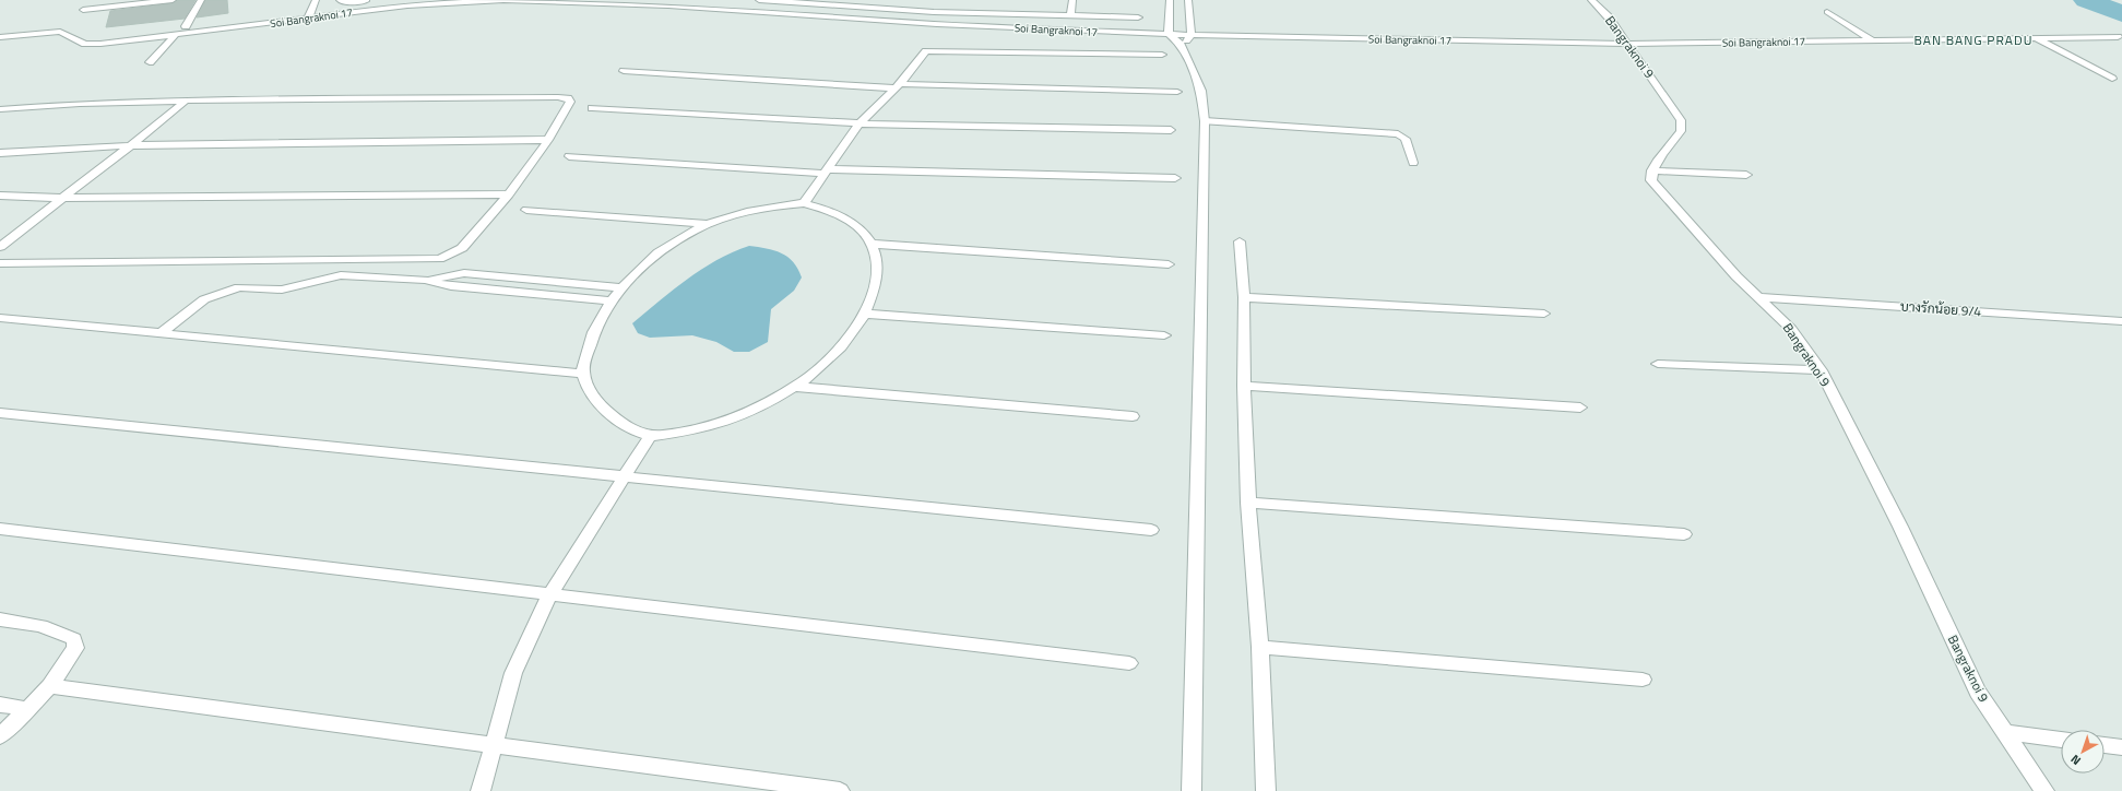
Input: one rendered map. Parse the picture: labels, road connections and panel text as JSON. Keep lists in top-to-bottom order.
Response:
{
  "streets": {
    "street": ["Soi Bangraknoi 17", "Bangraknoi 9", "บางรักน้อย 9/4"]
  },
  "crossings": [
    ["Soi Bangraknoi 17", "Bangraknoi 9"],
    ["Bangraknoi 9", "บางรักน้อย 9/4"]
  ],
  "districts": ["BAN BANG PRADU"],
  "north": "bottom left"
}
